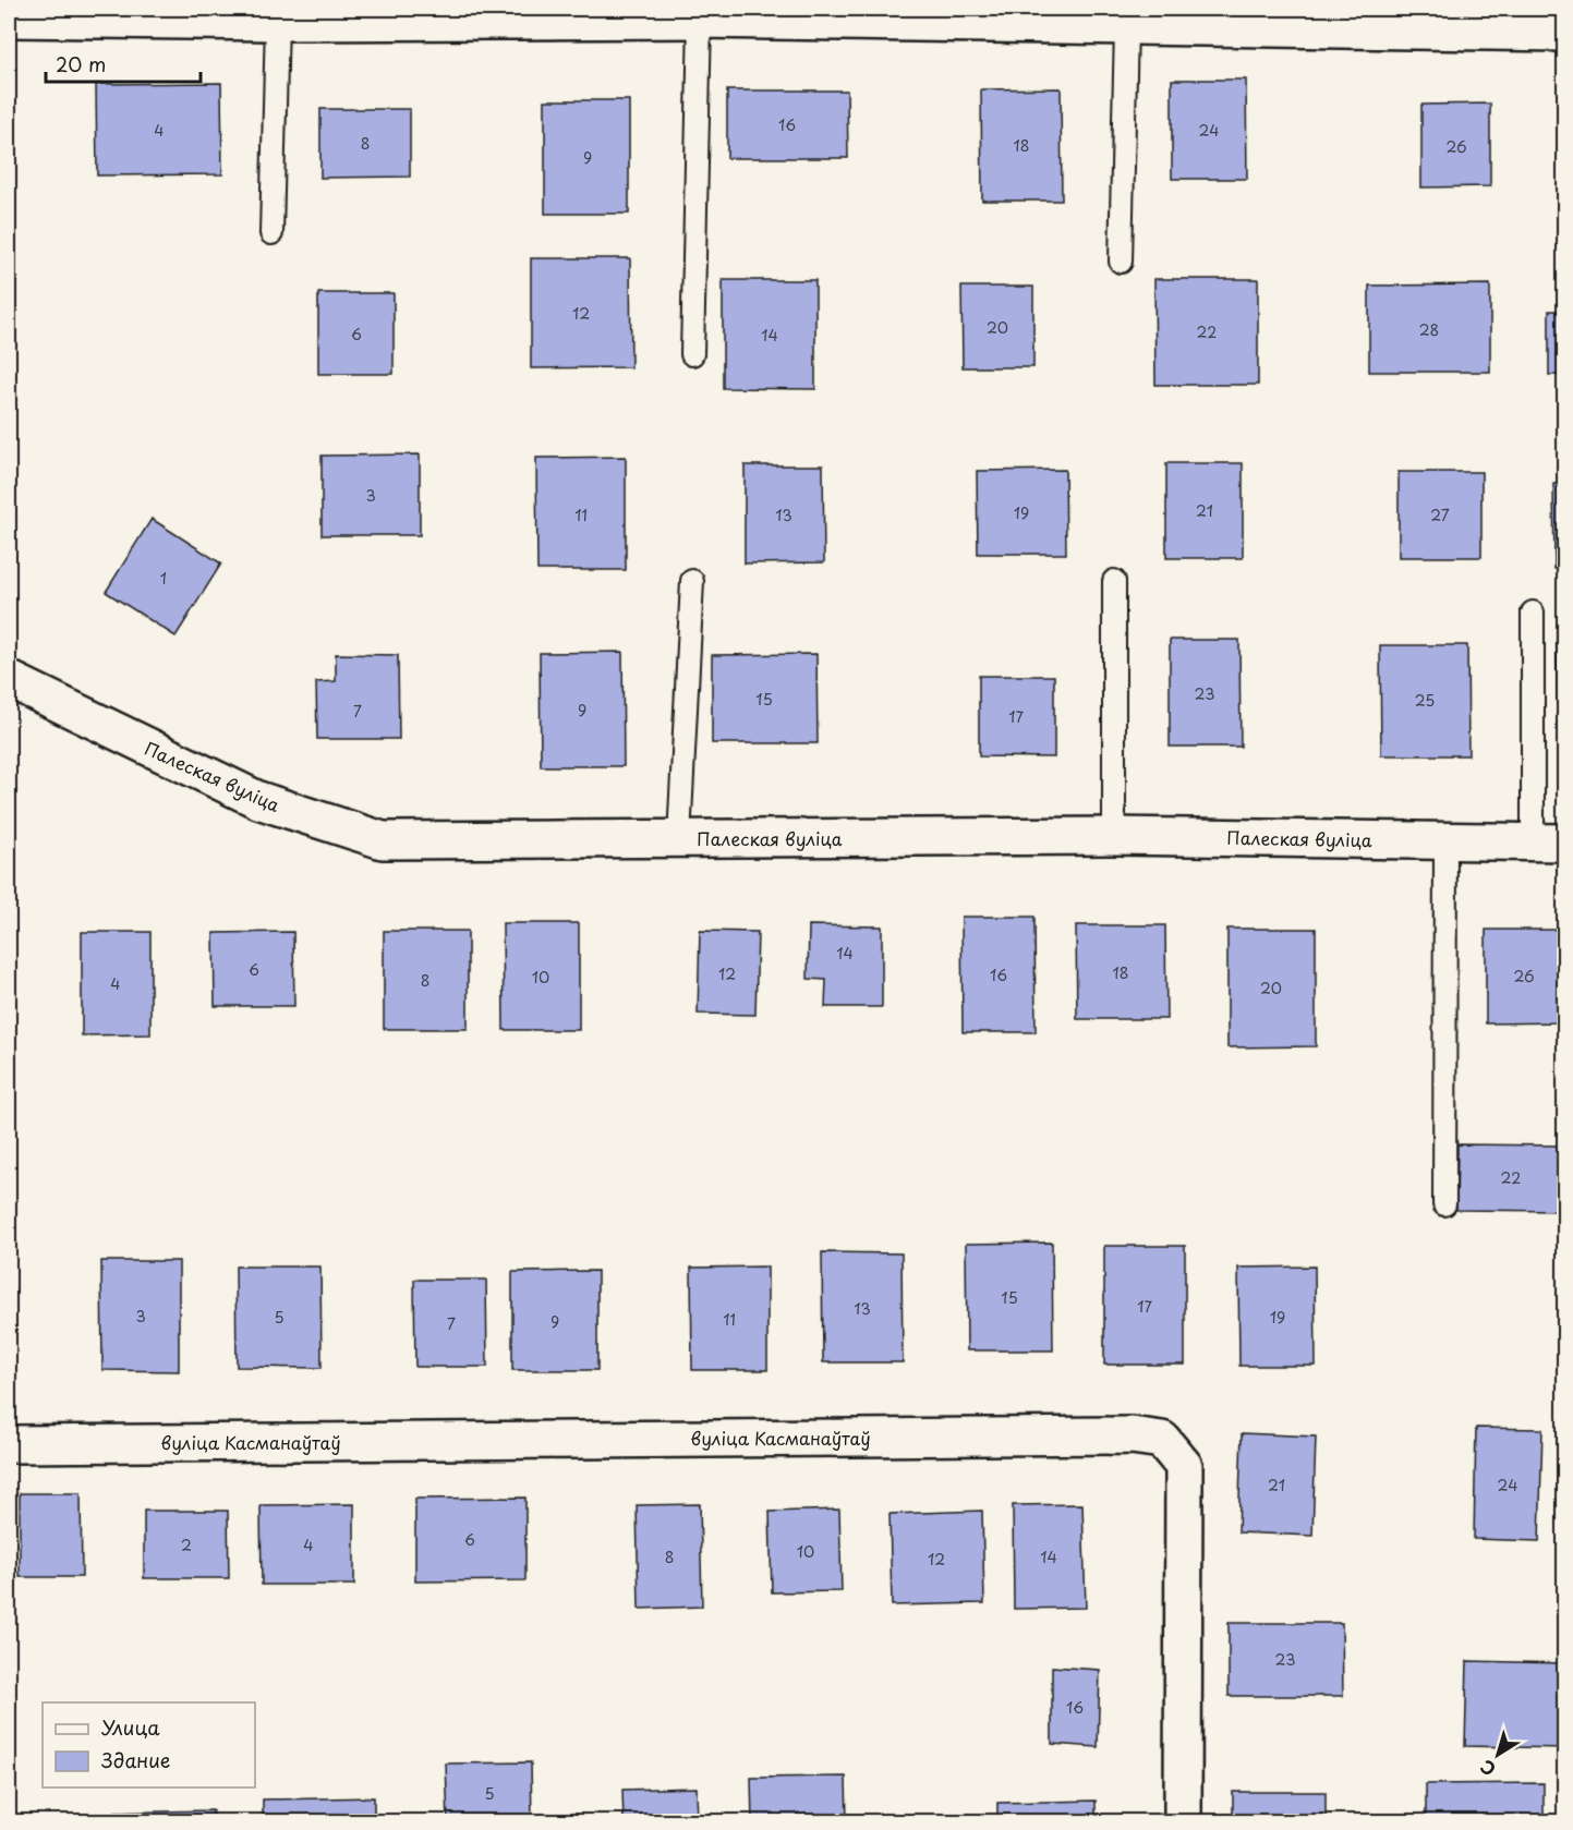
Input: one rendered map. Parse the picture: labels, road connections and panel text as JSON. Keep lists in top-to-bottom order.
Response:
{
  "streets": {
    "street": ["Палеская вуліца", "вуліца Касманаўтаў"]
  },
  "house_numbers": [
    "16",
    "4",
    "24",
    "8",
    "18",
    "26",
    "9",
    "12",
    "20",
    "28",
    "22",
    "6",
    "14",
    "3",
    "21",
    "19",
    "11",
    "13",
    "27",
    "1",
    "23",
    "15",
    "25",
    "9",
    "7",
    "17",
    "14",
    "6",
    "18",
    "12",
    "16",
    "26",
    "10",
    "8",
    "4",
    "20",
    "22",
    "15",
    "17",
    "13",
    "3",
    "5",
    "19",
    "11",
    "9",
    "7",
    "21",
    "24",
    "6",
    "2",
    "4",
    "10",
    "8",
    "14",
    "12",
    "23",
    "16",
    "5"
  ],
  "legend": ["Улица", "Здание"],
  "scale_bar": "20 m",
  "north": "bottom left"
}
